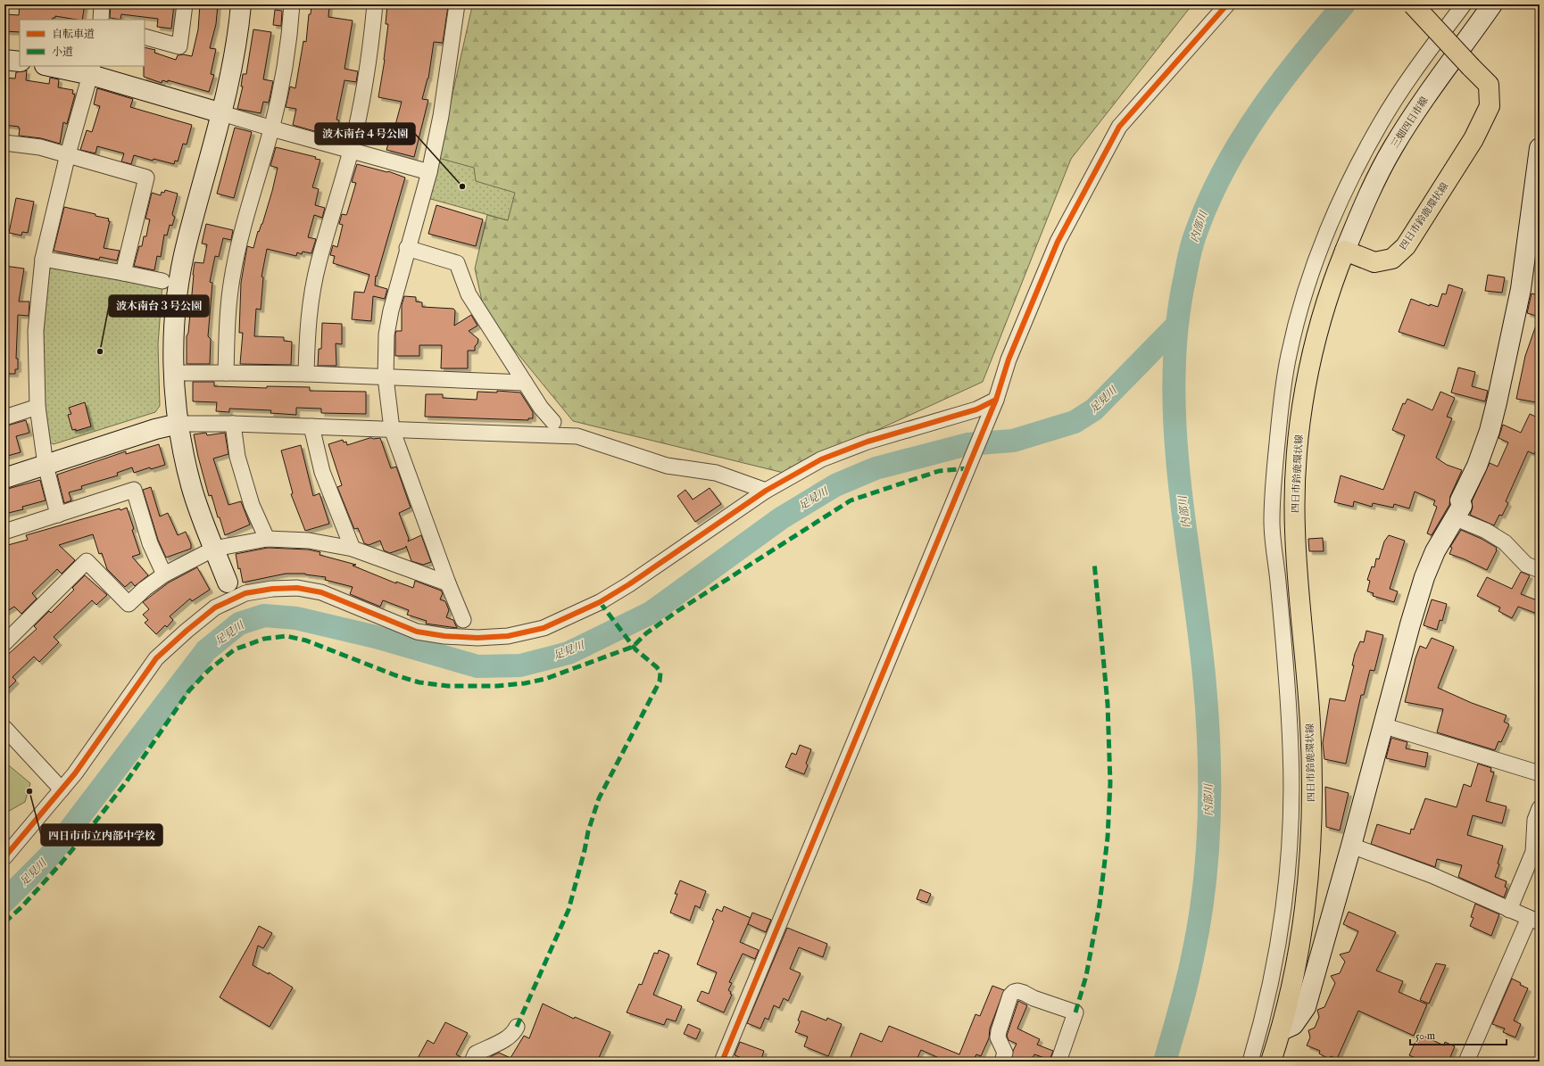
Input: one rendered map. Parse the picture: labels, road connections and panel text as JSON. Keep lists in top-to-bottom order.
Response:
{
  "streets": {
    "main road": ["四日市鈴鹿環状線"],
    "street": ["三畑四日市線"]
  },
  "crossings": [
    ["三畑四日市線", "四日市鈴鹿環状線"]
  ],
  "water": ["内部川", "足見川"],
  "places": ["波木南台４号公園", "波木南台３号公園", "四日市市立内部中学校"],
  "legend": ["自転車道", "小道"],
  "scale_bar": "50 m"
}
